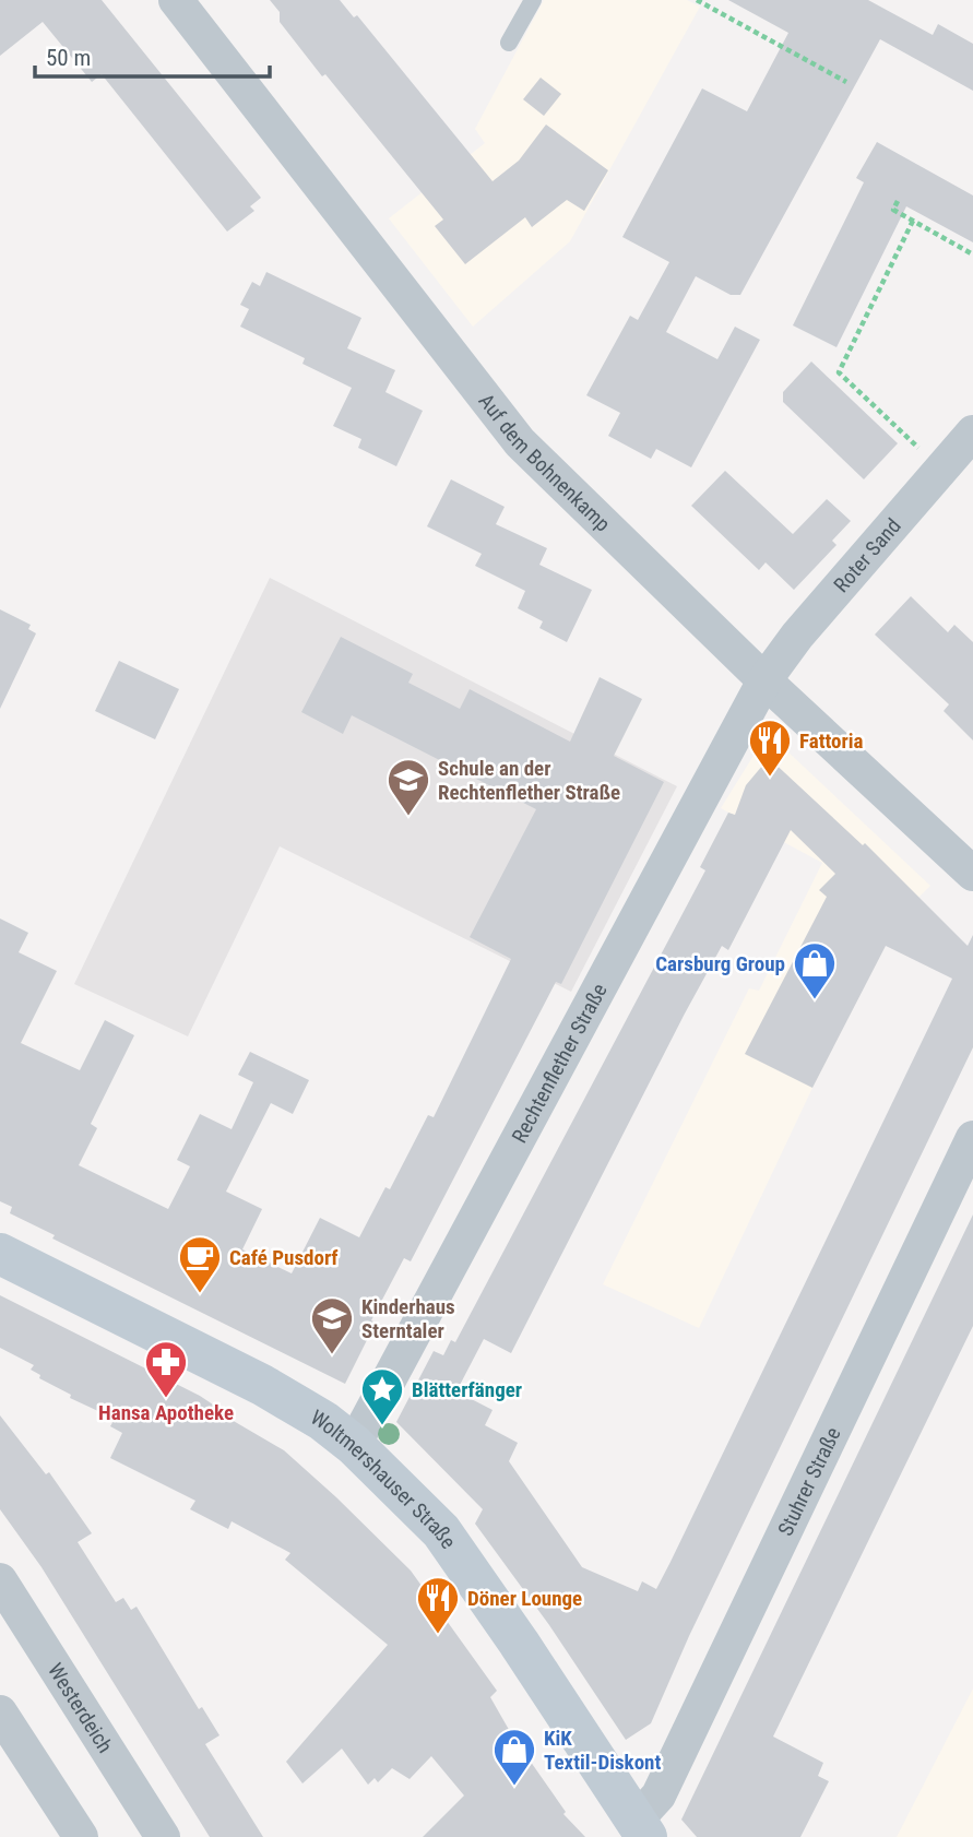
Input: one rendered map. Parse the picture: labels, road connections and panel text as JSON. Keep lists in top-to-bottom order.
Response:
{
  "streets": {
    "street": [
      "Auf dem Bohnenkamp",
      "Roter Sand",
      "Rechtenflether Straße",
      "Woltmershauser Straße",
      "Stuhrer Straße",
      "Westerdeich"
    ]
  },
  "crossings": [
    ["Auf dem Bohnenkamp", "Roter Sand"],
    ["Auf dem Bohnenkamp", "Rechtenflether Straße"],
    ["Roter Sand", "Rechtenflether Straße"],
    ["Rechtenflether Straße", "Woltmershauser Straße"],
    ["Woltmershauser Straße", "Stuhrer Straße"]
  ],
  "places": {
    "restaurant": ["Fattoria", "Döner Lounge"],
    "school or university": ["Schule an der Rechtenflether Straße", "Kinderhaus Sterntaler"],
    "shop": ["Carsburg Group", "KiK Textil-Diskont"],
    "cafe": ["Café Pusdorf"],
    "pharmacy": ["Hansa Apotheke"],
    "place": ["Blätterfänger"]
  },
  "scale_bar": "50 m"
}
